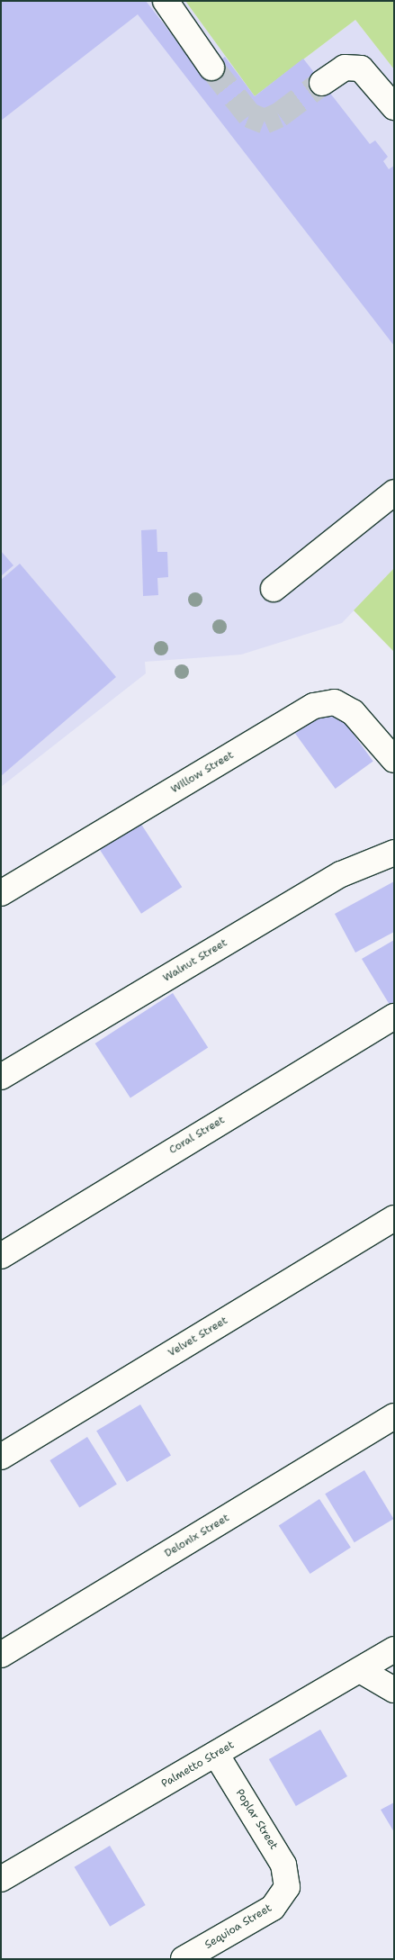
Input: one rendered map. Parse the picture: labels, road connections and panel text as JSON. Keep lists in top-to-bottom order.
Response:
{
  "streets": {
    "street": [
      "Willow Street",
      "Walnut Street",
      "Coral Street",
      "Velvet Street",
      "Delonix Street",
      "Palmetto Street",
      "Poplar Street",
      "Sequioa Street"
    ]
  },
  "crossings": [
    ["Palmetto Street", "Poplar Street"],
    ["Poplar Street", "Sequioa Street"]
  ]
}
